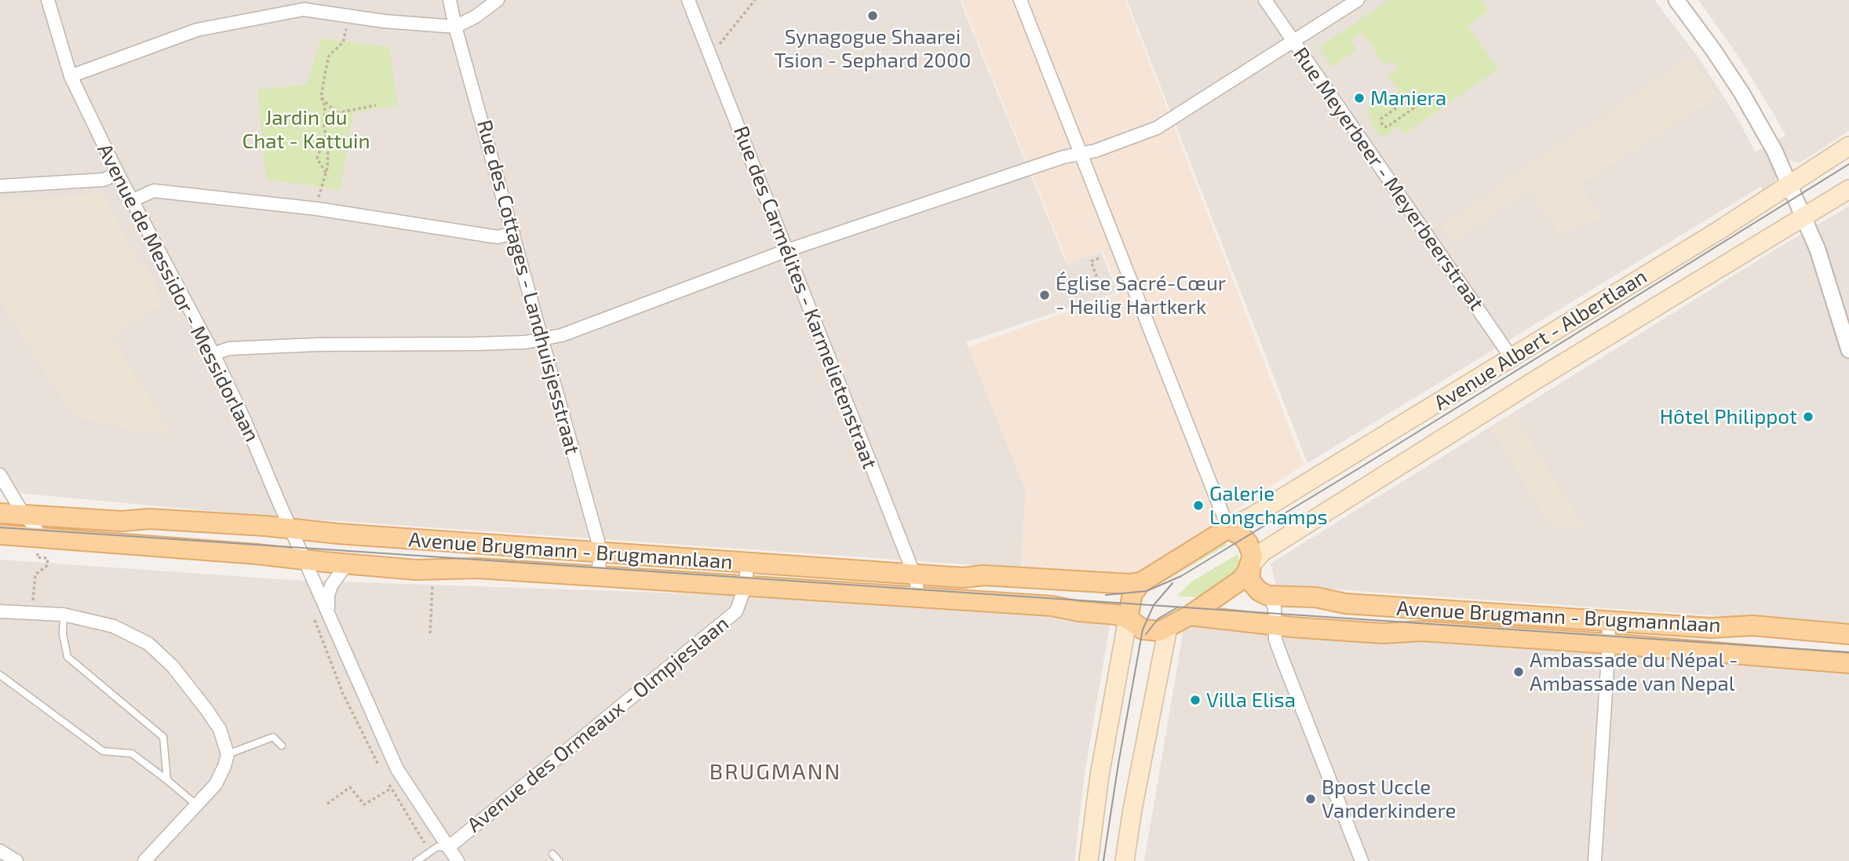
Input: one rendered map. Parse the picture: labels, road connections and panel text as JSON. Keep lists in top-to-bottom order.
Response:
{
  "streets": {
    "main road": ["Avenue Albert - Albertlaan", "Avenue Brugmann - Brugmannlaan"],
    "street": [
      "Rue Meyerbeer - Meyerbeerstraat",
      "Rue des Cottages - Landhuisjesstraat",
      "Avenue de Messidor - Messidorlaan",
      "Rue des Carmélites - Karmelietenstraat",
      "Avenue des Ormeaux - Olmpjeslaan"
    ]
  },
  "crossings": [
    ["Rue Meyerbeer - Meyerbeerstraat", "Avenue Albert - Albertlaan"],
    ["Rue des Cottages - Landhuisjesstraat", "Avenue Brugmann - Brugmannlaan"],
    ["Avenue de Messidor - Messidorlaan", "Avenue Brugmann - Brugmannlaan"],
    ["Avenue de Messidor - Messidorlaan", "Avenue des Ormeaux - Olmpjeslaan"],
    ["Rue des Carmélites - Karmelietenstraat", "Avenue Brugmann - Brugmannlaan"],
    ["Avenue Brugmann - Brugmannlaan", "Avenue des Ormeaux - Olmpjeslaan"]
  ],
  "districts": ["BRUGMANN"],
  "parks": ["Jardin du Chat - Kattuin"],
  "places": [
    "Synagogue Shaarei Tsion - Sephard 2000",
    "Maniera",
    "Église Sacré-Cœur - Heilig Hartkerk",
    "Hôtel Philippot",
    "Galerie Longchamps",
    "Ambassade du Népal - Ambassade van Nepal",
    "Villa Elisa",
    "Bpost Uccle Vanderkindere"
  ]
}
